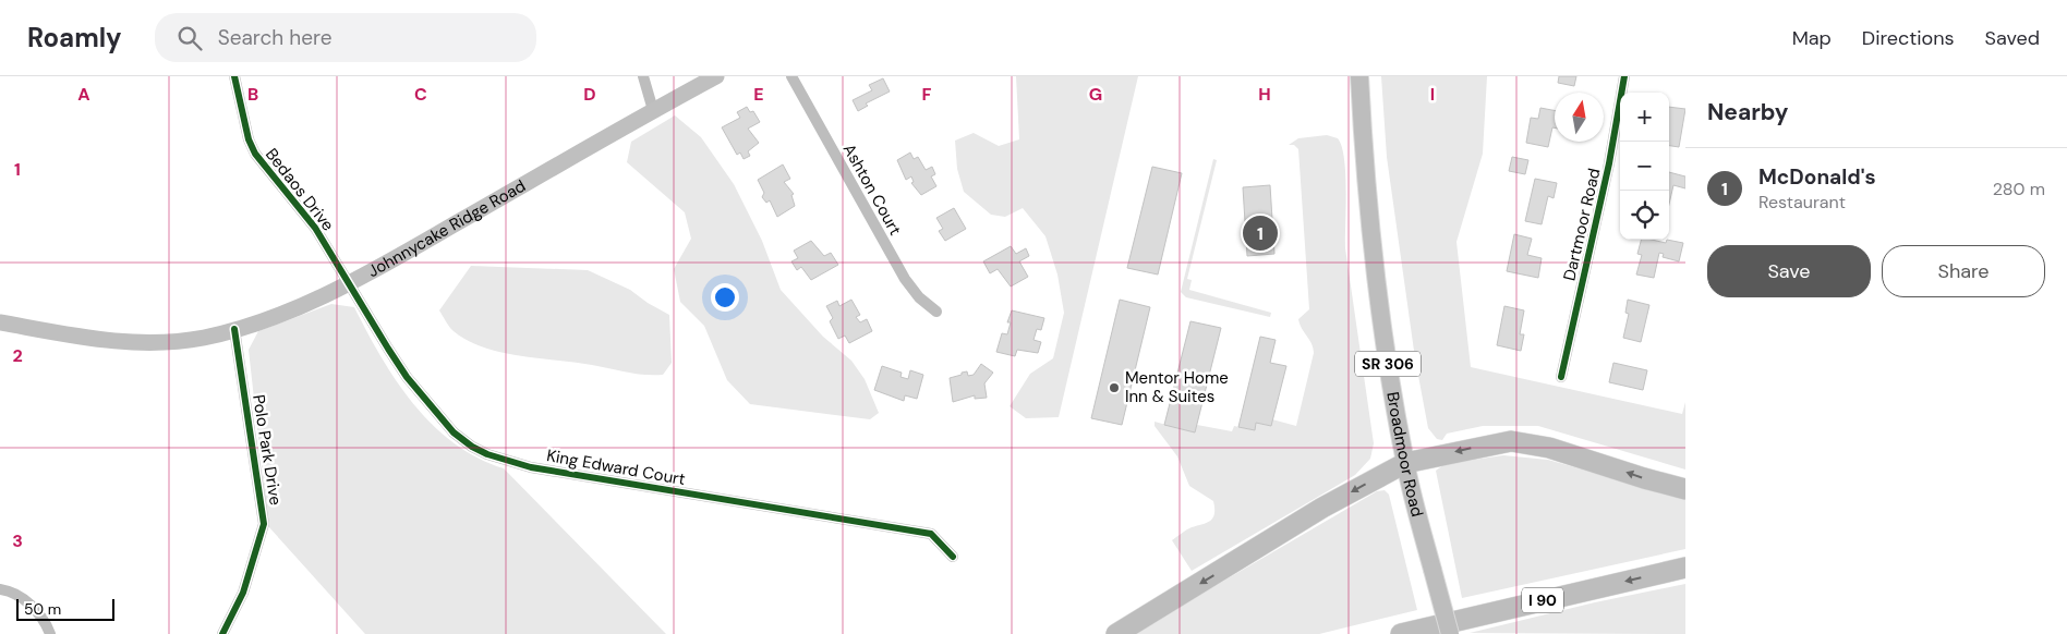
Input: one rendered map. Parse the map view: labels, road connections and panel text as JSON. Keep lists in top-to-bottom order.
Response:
{
  "streets": {
    "highway": ["I 90"],
    "main road": ["Johnnycake Ridge Road", "SR 306", "Broadmoor Road"],
    "street": [
      "Bedaos Drive",
      "Ashton Court",
      "Dartmoor Road",
      "Polo Park Drive",
      "King Edward Court"
    ]
  },
  "crossings": [
    ["Bedaos Drive", "Johnnycake Ridge Road"],
    ["Bedaos Drive", "King Edward Court"],
    ["Johnnycake Ridge Road", "Polo Park Drive"],
    ["Johnnycake Ridge Road", "King Edward Court"]
  ],
  "places": ["Mentor Home Inn & Suites"],
  "scale_bar": "50 m",
  "north": "top",
  "page": {
    "header": "Roamly",
    "search": "Search here",
    "nav": ["Map", "Directions", "Saved"],
    "heading": "Nearby",
    "map_buttons": ["+", "−"],
    "list": [
      {
        "mark": "1",
        "name": "McDonald's",
        "note": "Restaurant",
        "value": "280 m"
      }
    ],
    "pins": "1",
    "buttons": ["Save", "Share"],
    "scale": "50 m"
  },
  "grid": {
    "columns": [
      "A",
      "B",
      "C",
      "D",
      "E",
      "F",
      "G",
      "H",
      "I"
    ],
    "rows": ["1", "2", "3"]
  }
}
